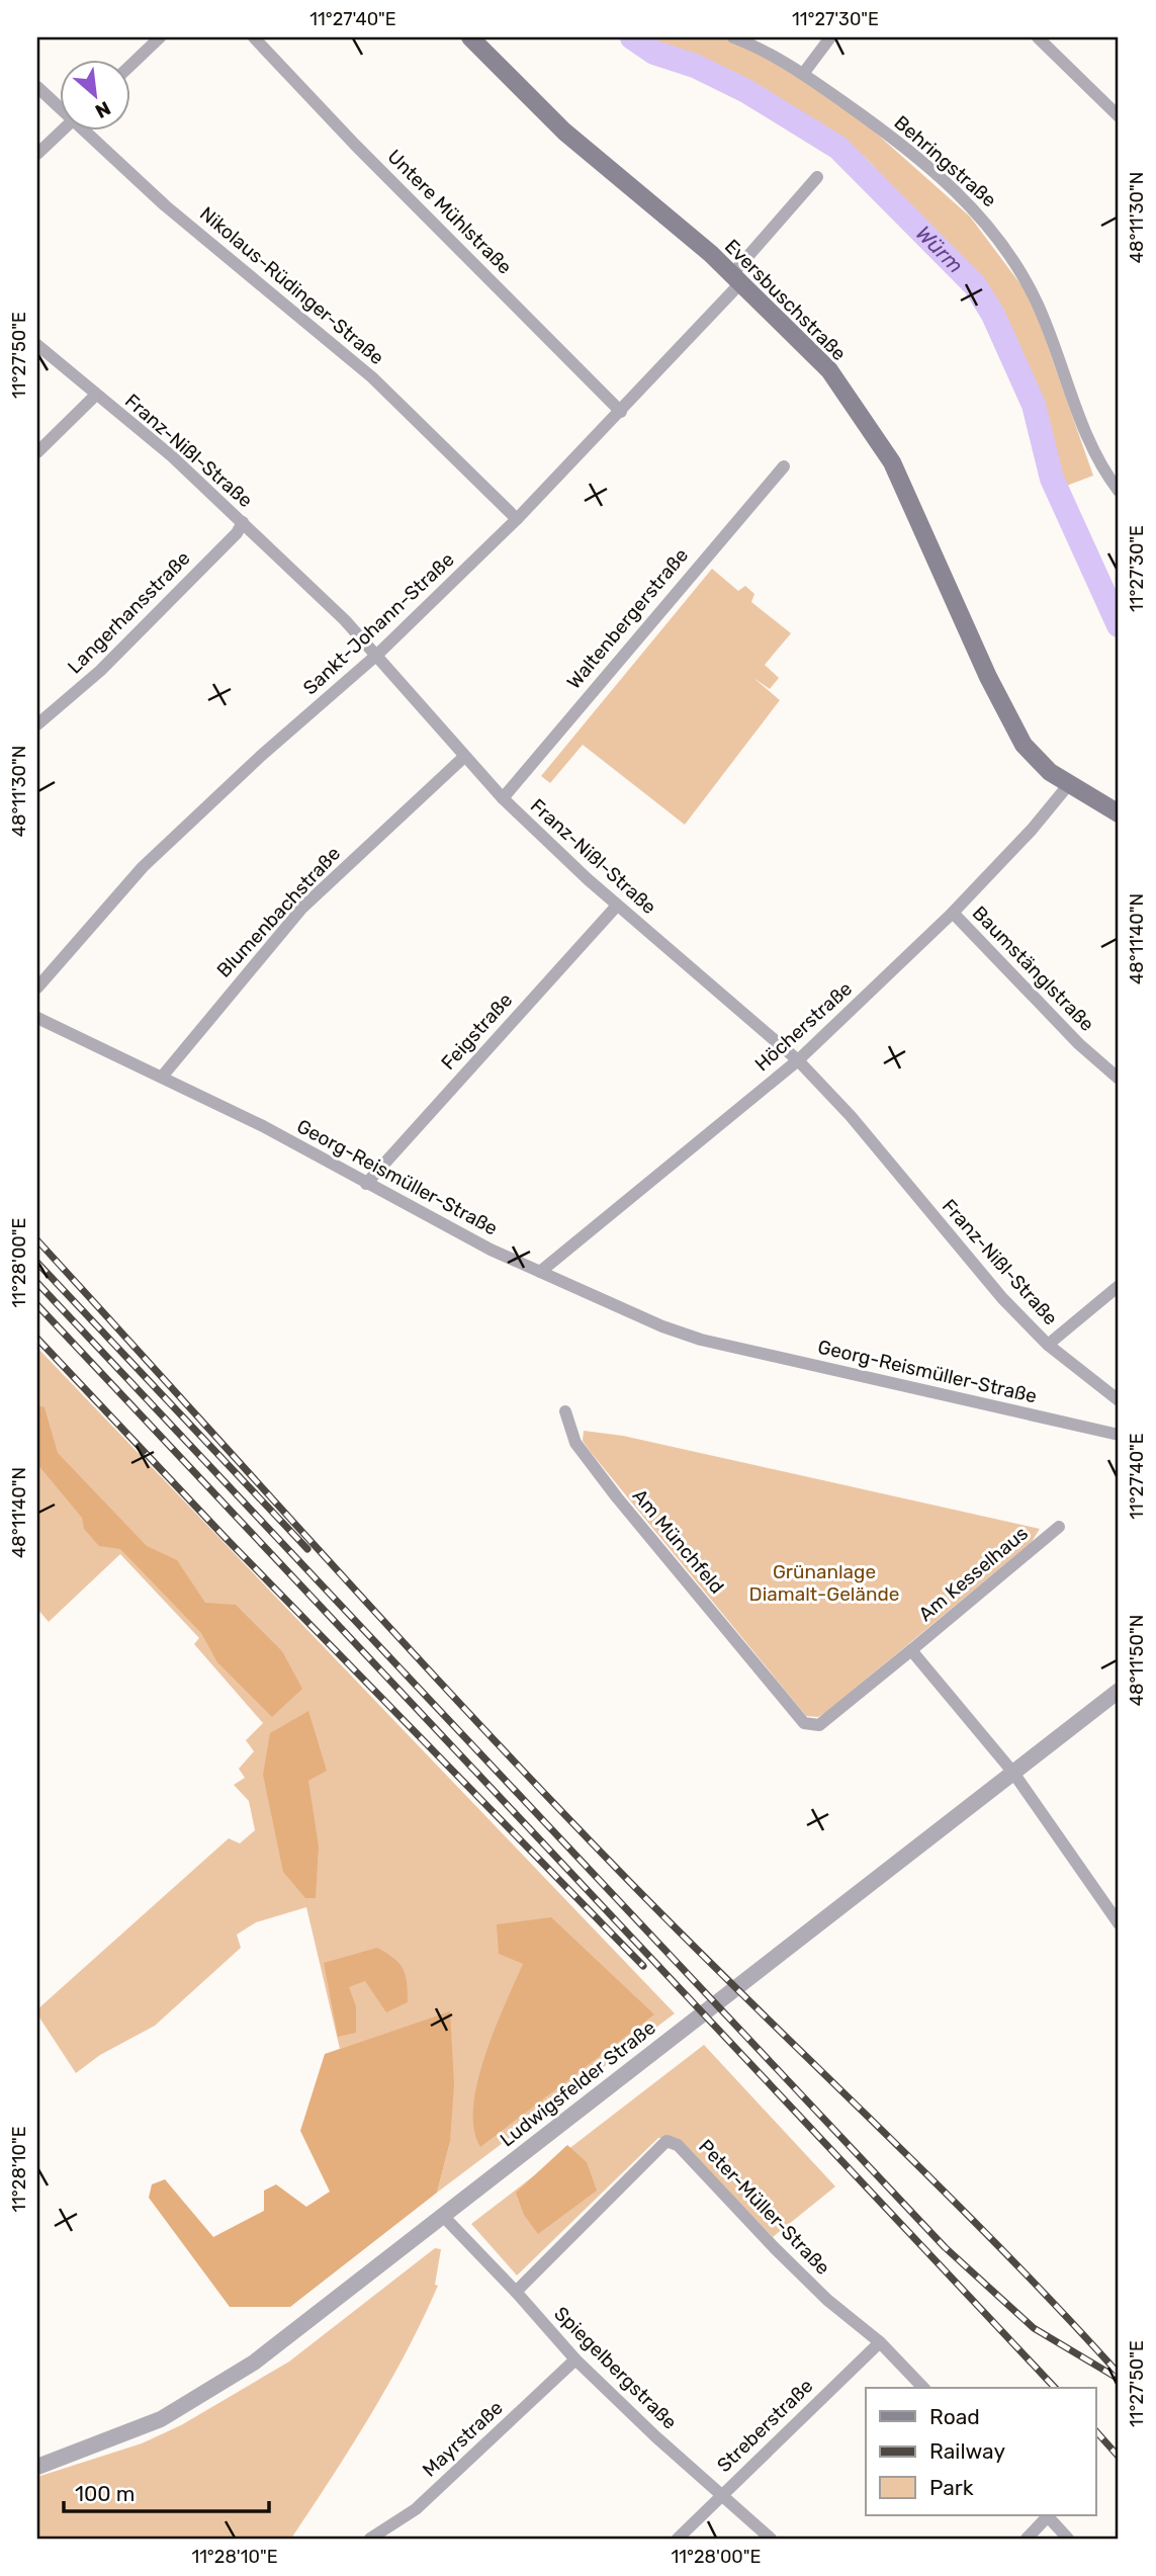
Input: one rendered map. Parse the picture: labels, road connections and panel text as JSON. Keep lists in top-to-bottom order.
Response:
{
  "streets": {
    "main road": ["Eversbuschstraße"],
    "street": [
      "Behringstraße",
      "Untere Mühlstraße",
      "Nikolaus-Rüdinger-Straße",
      "Franz-Nißl-Straße",
      "Langerhansstraße",
      "Waltenbergerstraße",
      "Sankt-Johann-Straße",
      "Blumenbachstraße",
      "Baumstänglstraße",
      "Höcherstraße",
      "Feigstraße",
      "Georg-Reismüller-Straße",
      "Am Münchfeld",
      "Am Kesselhaus",
      "Ludwigsfelder Straße",
      "Peter-Müller-Straße",
      "Spiegelbergstraße",
      "Streberstraße",
      "Mayrstraße"
    ]
  },
  "crossings": [
    ["Untere Mühlstraße", "Sankt-Johann-Straße"],
    ["Nikolaus-Rüdinger-Straße", "Sankt-Johann-Straße"],
    ["Eversbuschstraße", "Sankt-Johann-Straße"],
    ["Eversbuschstraße", "Höcherstraße"],
    ["Franz-Nißl-Straße", "Langerhansstraße"],
    ["Franz-Nißl-Straße", "Waltenbergerstraße"],
    ["Franz-Nißl-Straße", "Sankt-Johann-Straße"],
    ["Franz-Nißl-Straße", "Blumenbachstraße"],
    ["Franz-Nißl-Straße", "Höcherstraße"],
    ["Franz-Nißl-Straße", "Feigstraße"],
    ["Blumenbachstraße", "Georg-Reismüller-Straße"],
    ["Baumstänglstraße", "Höcherstraße"],
    ["Höcherstraße", "Georg-Reismüller-Straße"],
    ["Feigstraße", "Georg-Reismüller-Straße"],
    ["Am Münchfeld", "Am Kesselhaus"],
    ["Ludwigsfelder Straße", "Spiegelbergstraße"],
    ["Peter-Müller-Straße", "Spiegelbergstraße"],
    ["Peter-Müller-Straße", "Streberstraße"],
    ["Spiegelbergstraße", "Streberstraße"],
    ["Spiegelbergstraße", "Mayrstraße"]
  ],
  "water": ["Würm"],
  "parks": ["Grünanlage Diamalt-Gelände"],
  "legend": ["Road", "Railway", "Park"],
  "scale_bar": "100 m",
  "north": "bottom right",
  "coordinates": [
    "11°27'40\"E",
    "11°27'30\"E",
    "48°11'30\"N",
    "11°27'50\"E",
    "48°11'40\"N",
    "11°28'00\"E",
    "48°11'50\"N",
    "11°28'10\"E"
  ]
}
